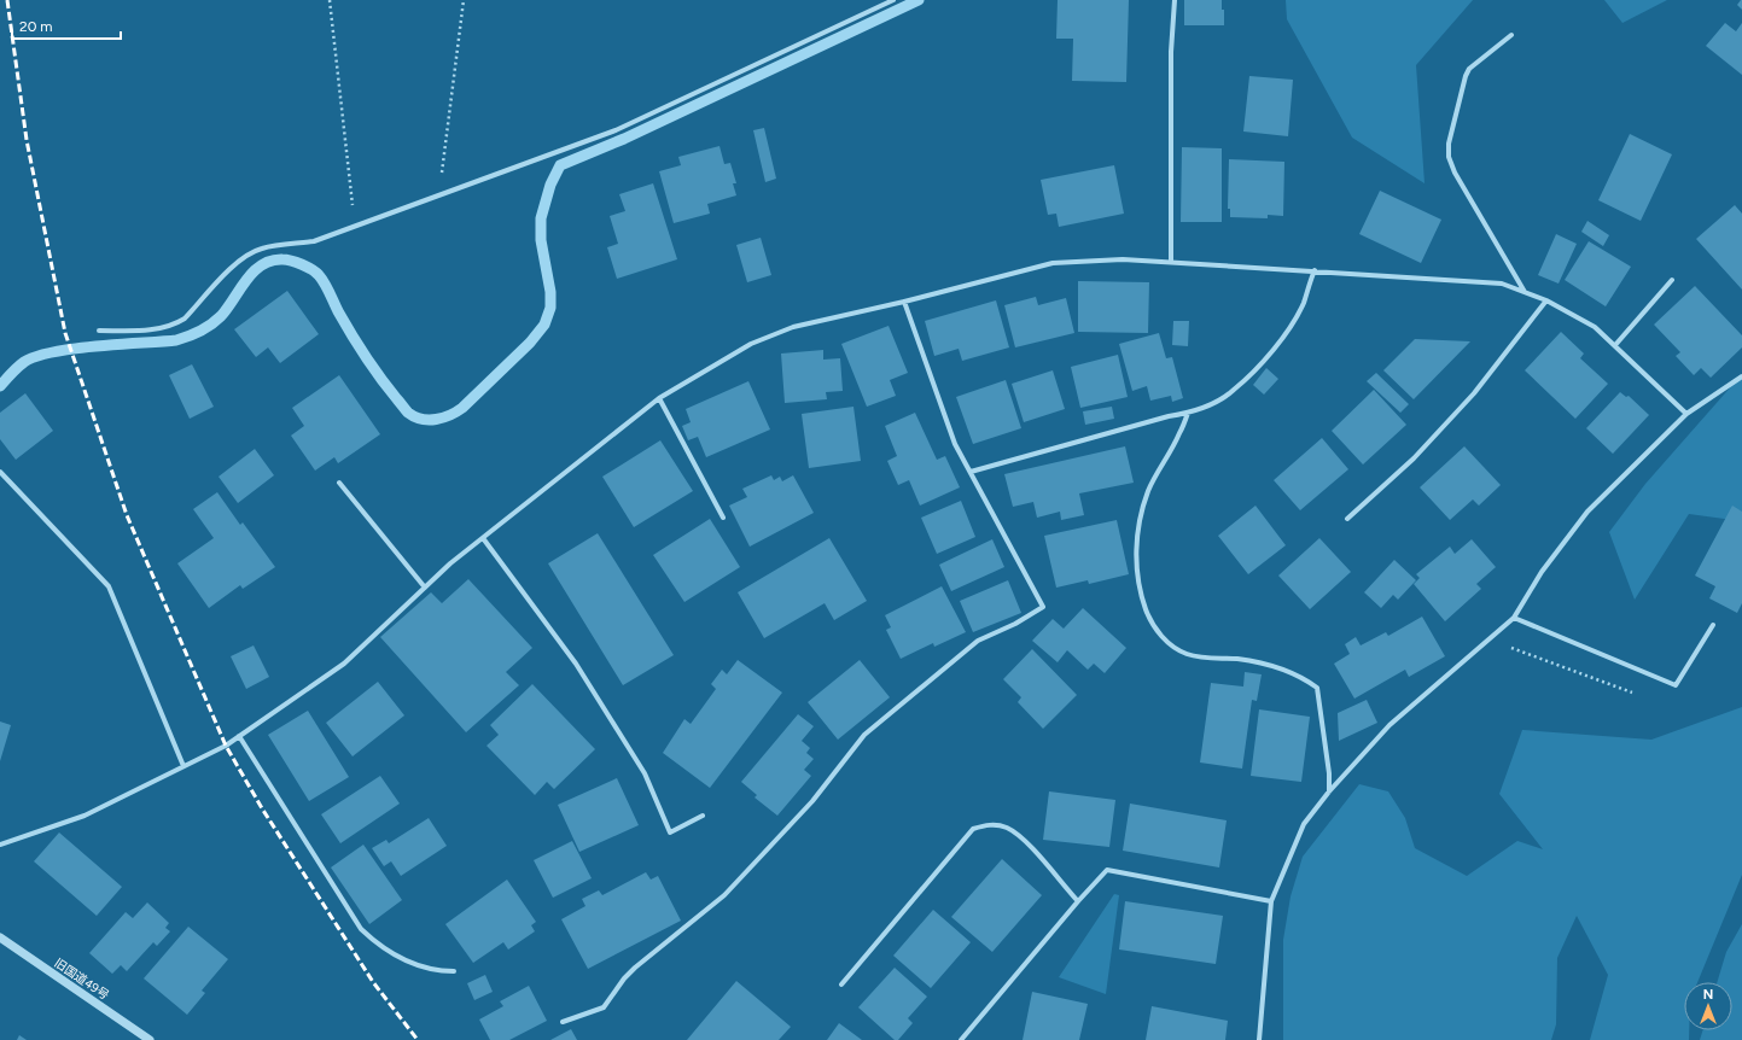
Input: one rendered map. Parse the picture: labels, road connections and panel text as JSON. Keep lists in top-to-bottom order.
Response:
{
  "streets": {
    "street": ["旧国道49号"]
  },
  "scale_bar": "20 m",
  "north": "top"
}
